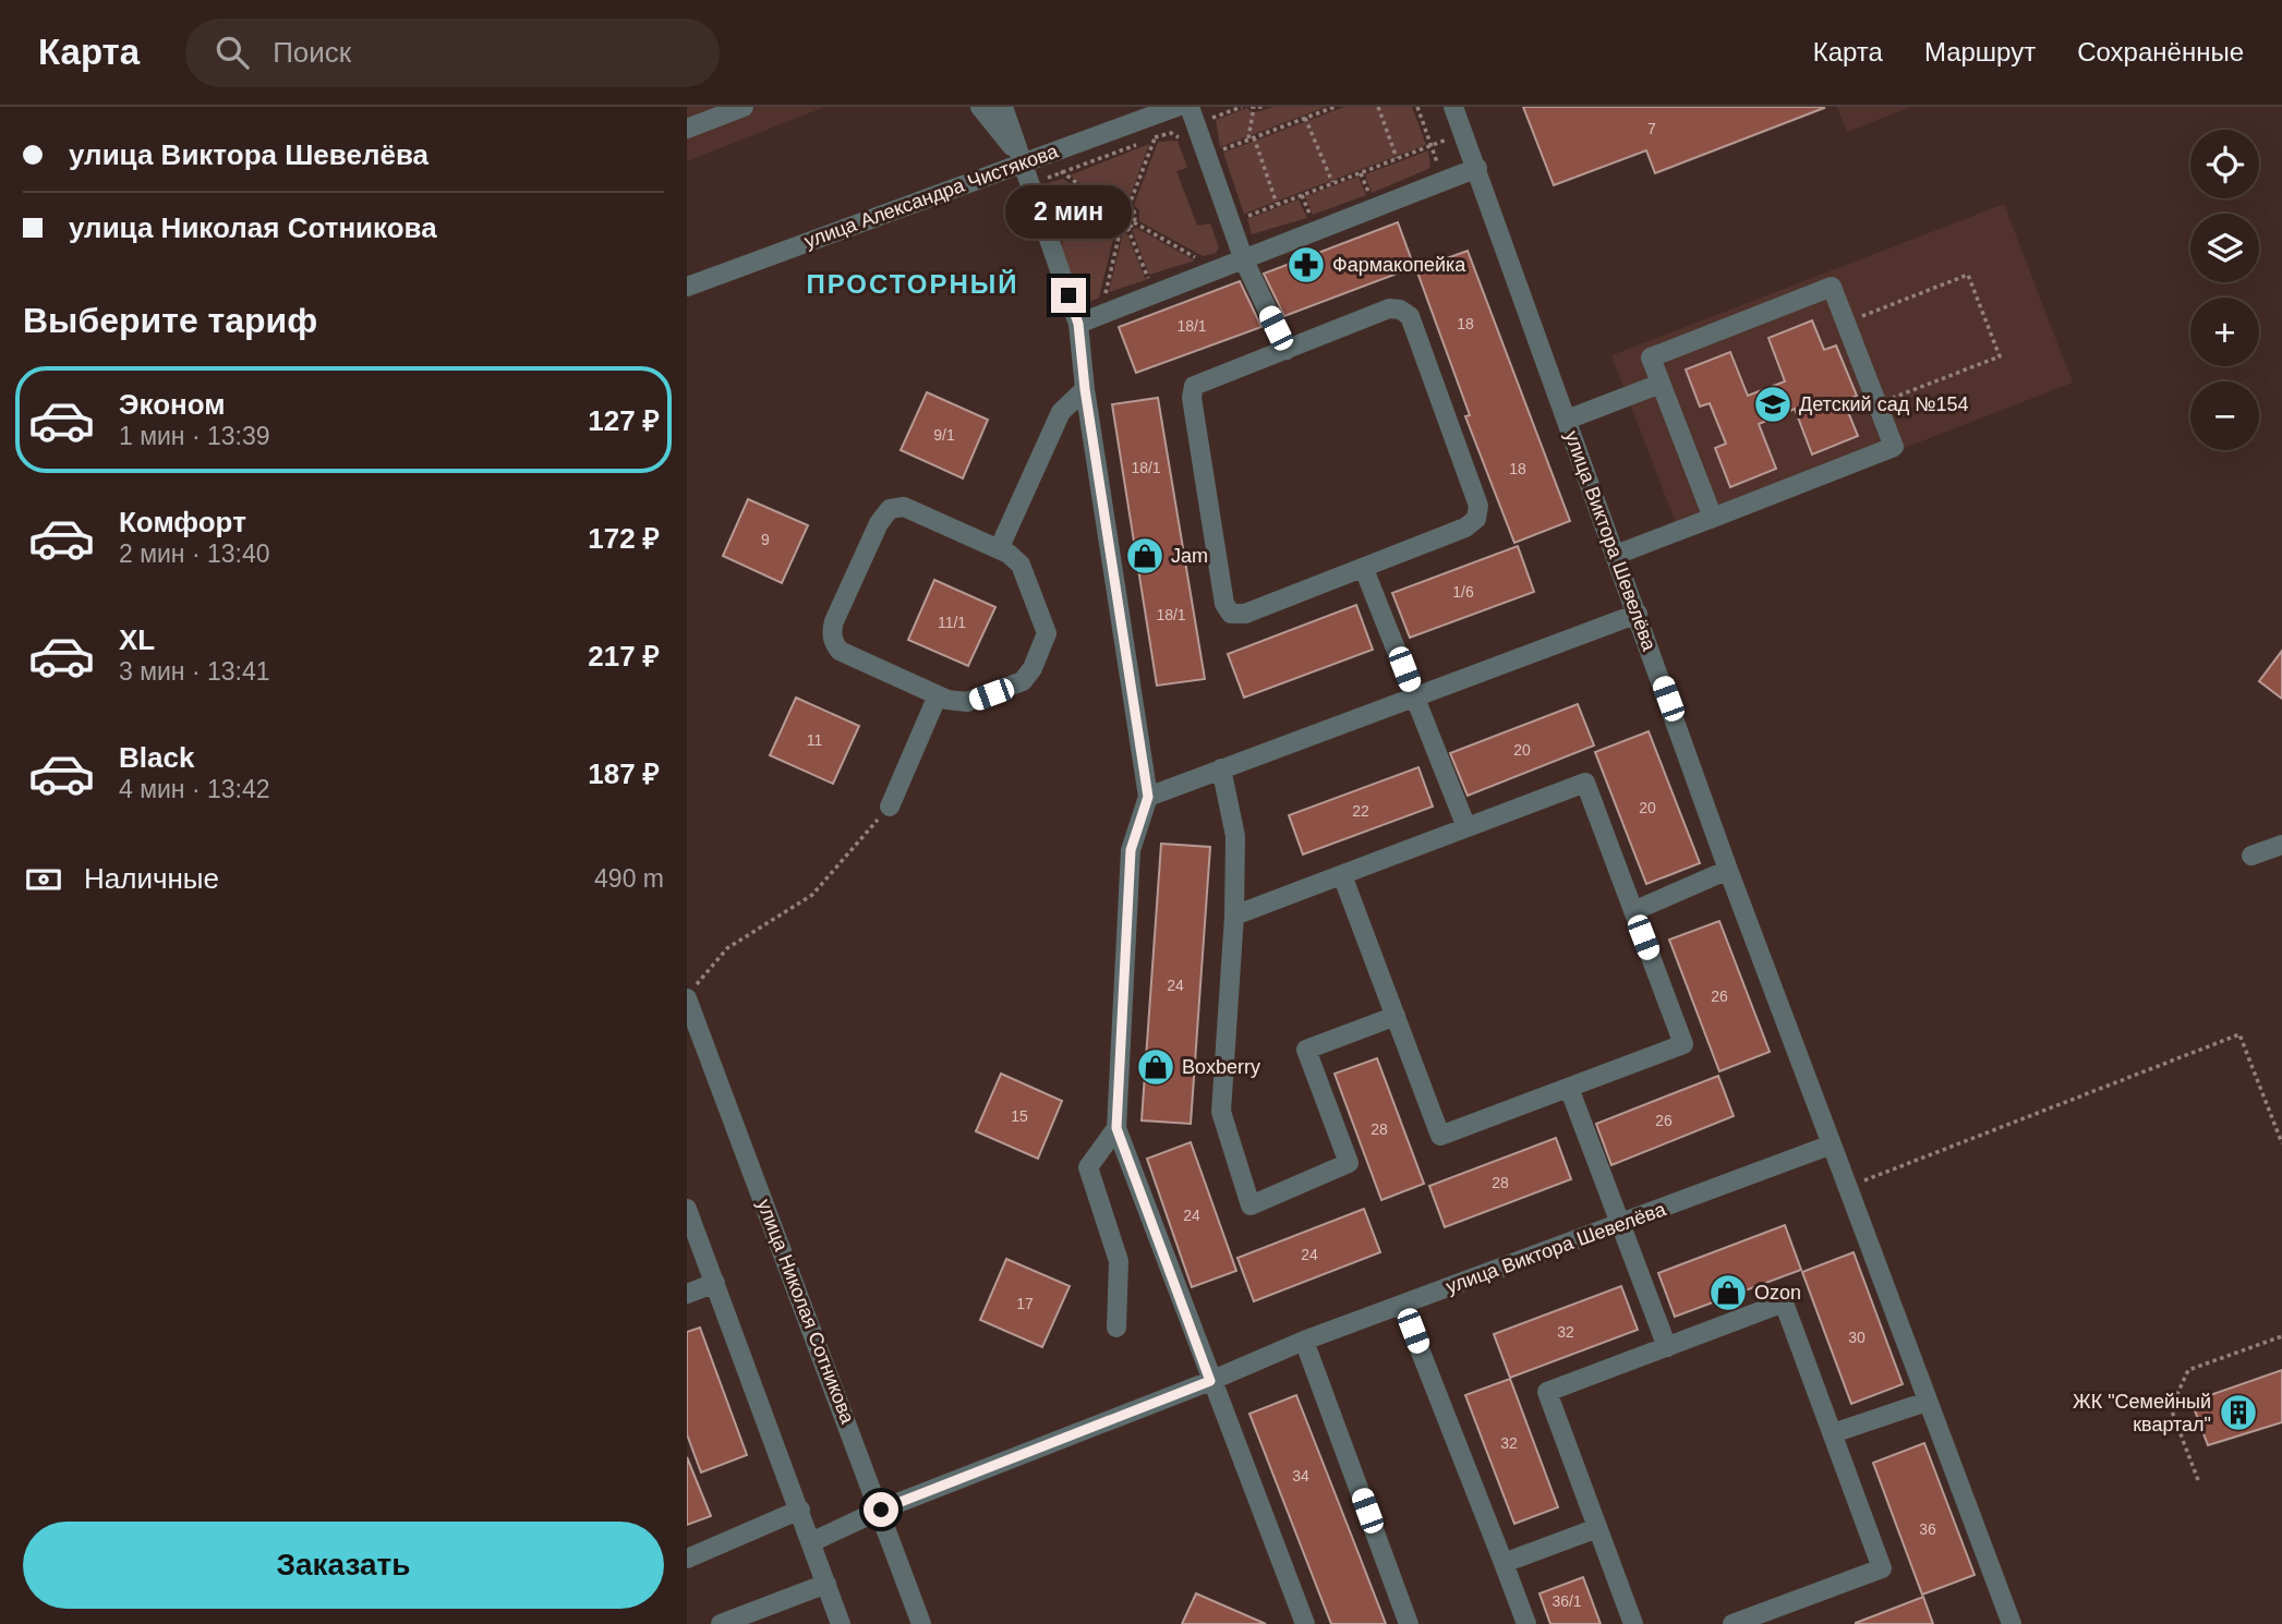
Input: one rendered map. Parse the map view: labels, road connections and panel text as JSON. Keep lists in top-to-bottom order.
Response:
{
  "streets": {
    "street": ["улица Александра Чистякова", "улица Виктора Шевелёва", "улица Николая Сотникова"]
  },
  "crossings": [
    ["улица Виктора Шевелёва", "улица Николая Сотникова"]
  ],
  "districts": ["ПРОСТОРНЫЙ"],
  "places": {
    "pharmacy": ["Фармакопейка"],
    "school or university": ["Детский сад №154"],
    "shop": ["Jam", "Boxberry", "Ozon"],
    "building": ["ЖК \"Семейный квартал\""]
  },
  "house_numbers": [
    "7",
    "18",
    "18/1",
    "9/1",
    "18/1",
    "18",
    "9",
    "1/6",
    "18/1",
    "11/1",
    "11",
    "20",
    "20",
    "22",
    "24",
    "26",
    "15",
    "26",
    "28",
    "28",
    "24",
    "24",
    "17",
    "32",
    "30",
    "32",
    "34",
    "36",
    "36/1"
  ],
  "page": {
    "header": "Карта",
    "search": "Поиск",
    "nav": ["Карта", "Маршрут", "Сохранённые"],
    "banner": ["улица Виктора Шевелёва", "улица Николая Сотникова"],
    "map_buttons": ["+", "−"],
    "bubble": "2 мин",
    "heading": "Выберите тариф",
    "list": [
      {
        "name": "Эконом",
        "note": "1 мин · 13:39",
        "value": "127 ₽"
      },
      {
        "name": "Комфорт",
        "note": "2 мин · 13:40",
        "value": "172 ₽"
      },
      {
        "name": "XL",
        "note": "3 мин · 13:41",
        "value": "217 ₽"
      },
      {
        "name": "Black",
        "note": "4 мин · 13:42",
        "value": "187 ₽"
      }
    ],
    "pay": ["Наличные", "490 m"],
    "buttons": "Заказать"
  }
}
